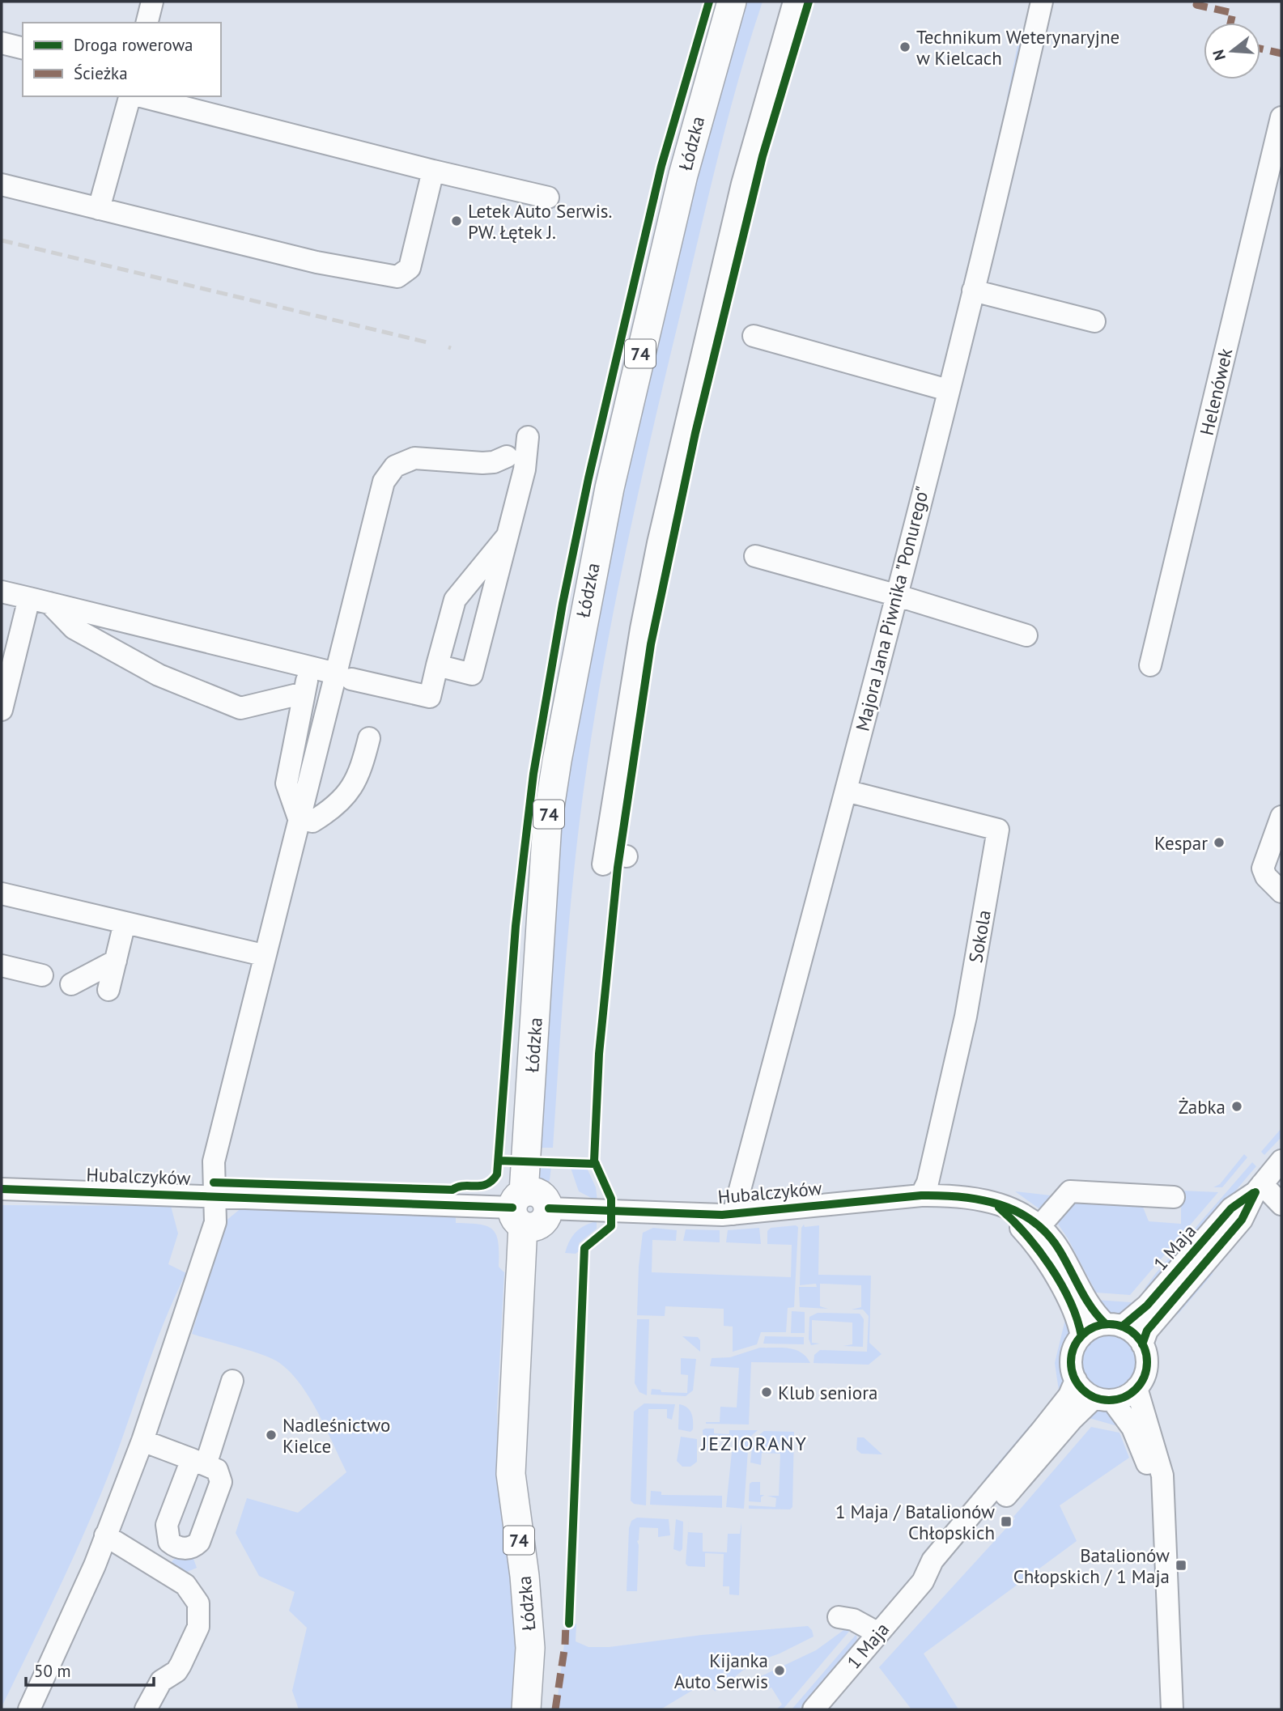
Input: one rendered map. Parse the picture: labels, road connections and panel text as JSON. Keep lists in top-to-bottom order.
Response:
{
  "streets": {
    "main road": ["Łódzka", "74"],
    "street": [
      "Helenówek",
      "Majora Jana Piwnika \"Ponurego\"",
      "Sokola",
      "Hubalczyków",
      "1 Maja"
    ]
  },
  "crossings": [
    ["Łódzka", "Hubalczyków"],
    ["Majora Jana Piwnika \"Ponurego\"", "Sokola"],
    ["Majora Jana Piwnika \"Ponurego\"", "Hubalczyków"],
    ["Sokola", "Hubalczyków"],
    ["Hubalczyków", "1 Maja"]
  ],
  "districts": ["JEZIORANY"],
  "places": {
    "other": [
      "Technikum Weterynaryjne w Kielcach",
      "Letek Auto Serwis. PW. Łętek J.",
      "Kespar",
      "Żabka",
      "Klub seniora",
      "Nadleśnictwo Kielce",
      "Kijanka Auto Serwis"
    ],
    "transit": ["1 Maja / Batalionów Chłopskich", "Batalionów Chłopskich / 1 Maja"]
  },
  "legend": ["Droga rowerowa", "Ścieżka"],
  "scale_bar": "50 m",
  "north": "left"
}
